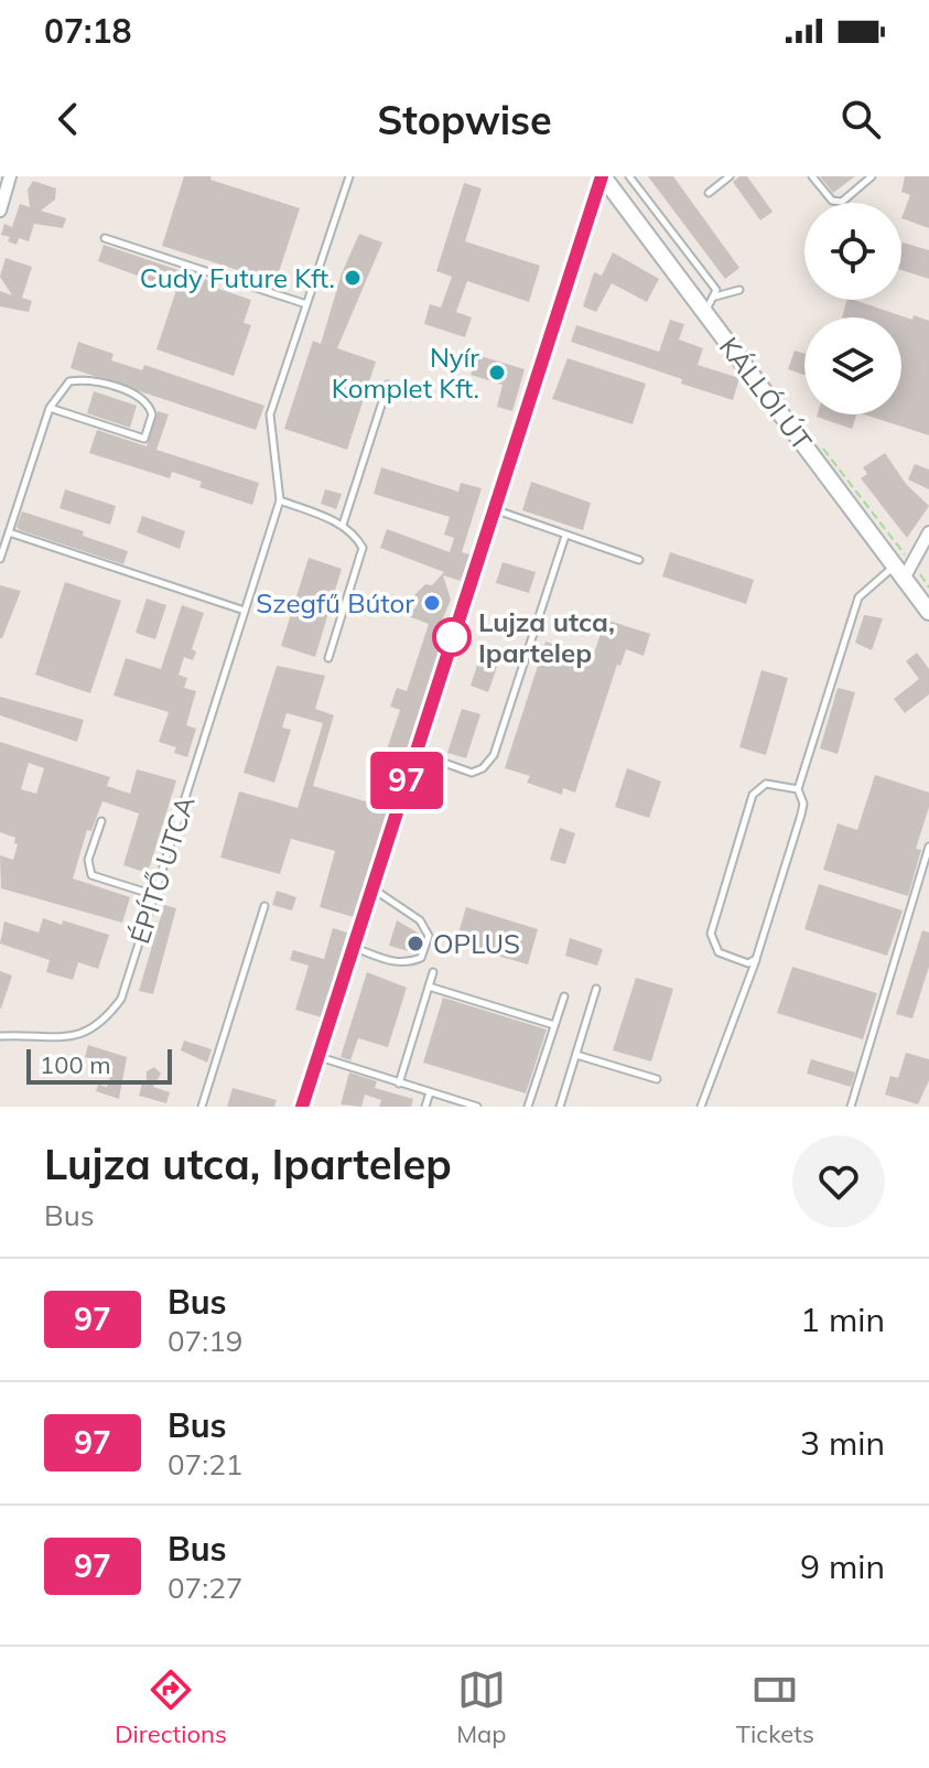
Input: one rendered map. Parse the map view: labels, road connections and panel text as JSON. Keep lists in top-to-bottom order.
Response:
{
  "streets": {
    "main road": ["KÁLLÓI ÚT"],
    "lane": ["ÉPÍTŐ UTCA"]
  },
  "places": [
    "Cudy Future Kft.",
    "Nyír Komplet Kft.",
    "Szegfű Bútor",
    "Lujza utca, Ipartelep",
    "OPLUS"
  ],
  "lines": ["bus line 97"],
  "scale_bar": "100 m",
  "page": {
    "status": "07:18",
    "header": "Stopwise",
    "on_map": "97",
    "scale": "100 m",
    "heading": ["Lujza utca, Ipartelep", "Bus"],
    "list": [
      {
        "mark": "97",
        "name": "Bus",
        "note": "07:19",
        "value": "1 min"
      },
      {
        "mark": "97",
        "name": "Bus",
        "note": "07:21",
        "value": "3 min"
      },
      {
        "mark": "97",
        "name": "Bus",
        "note": "07:27",
        "value": "9 min"
      }
    ],
    "tabs": ["Directions", "Map", "Tickets"]
  }
}
